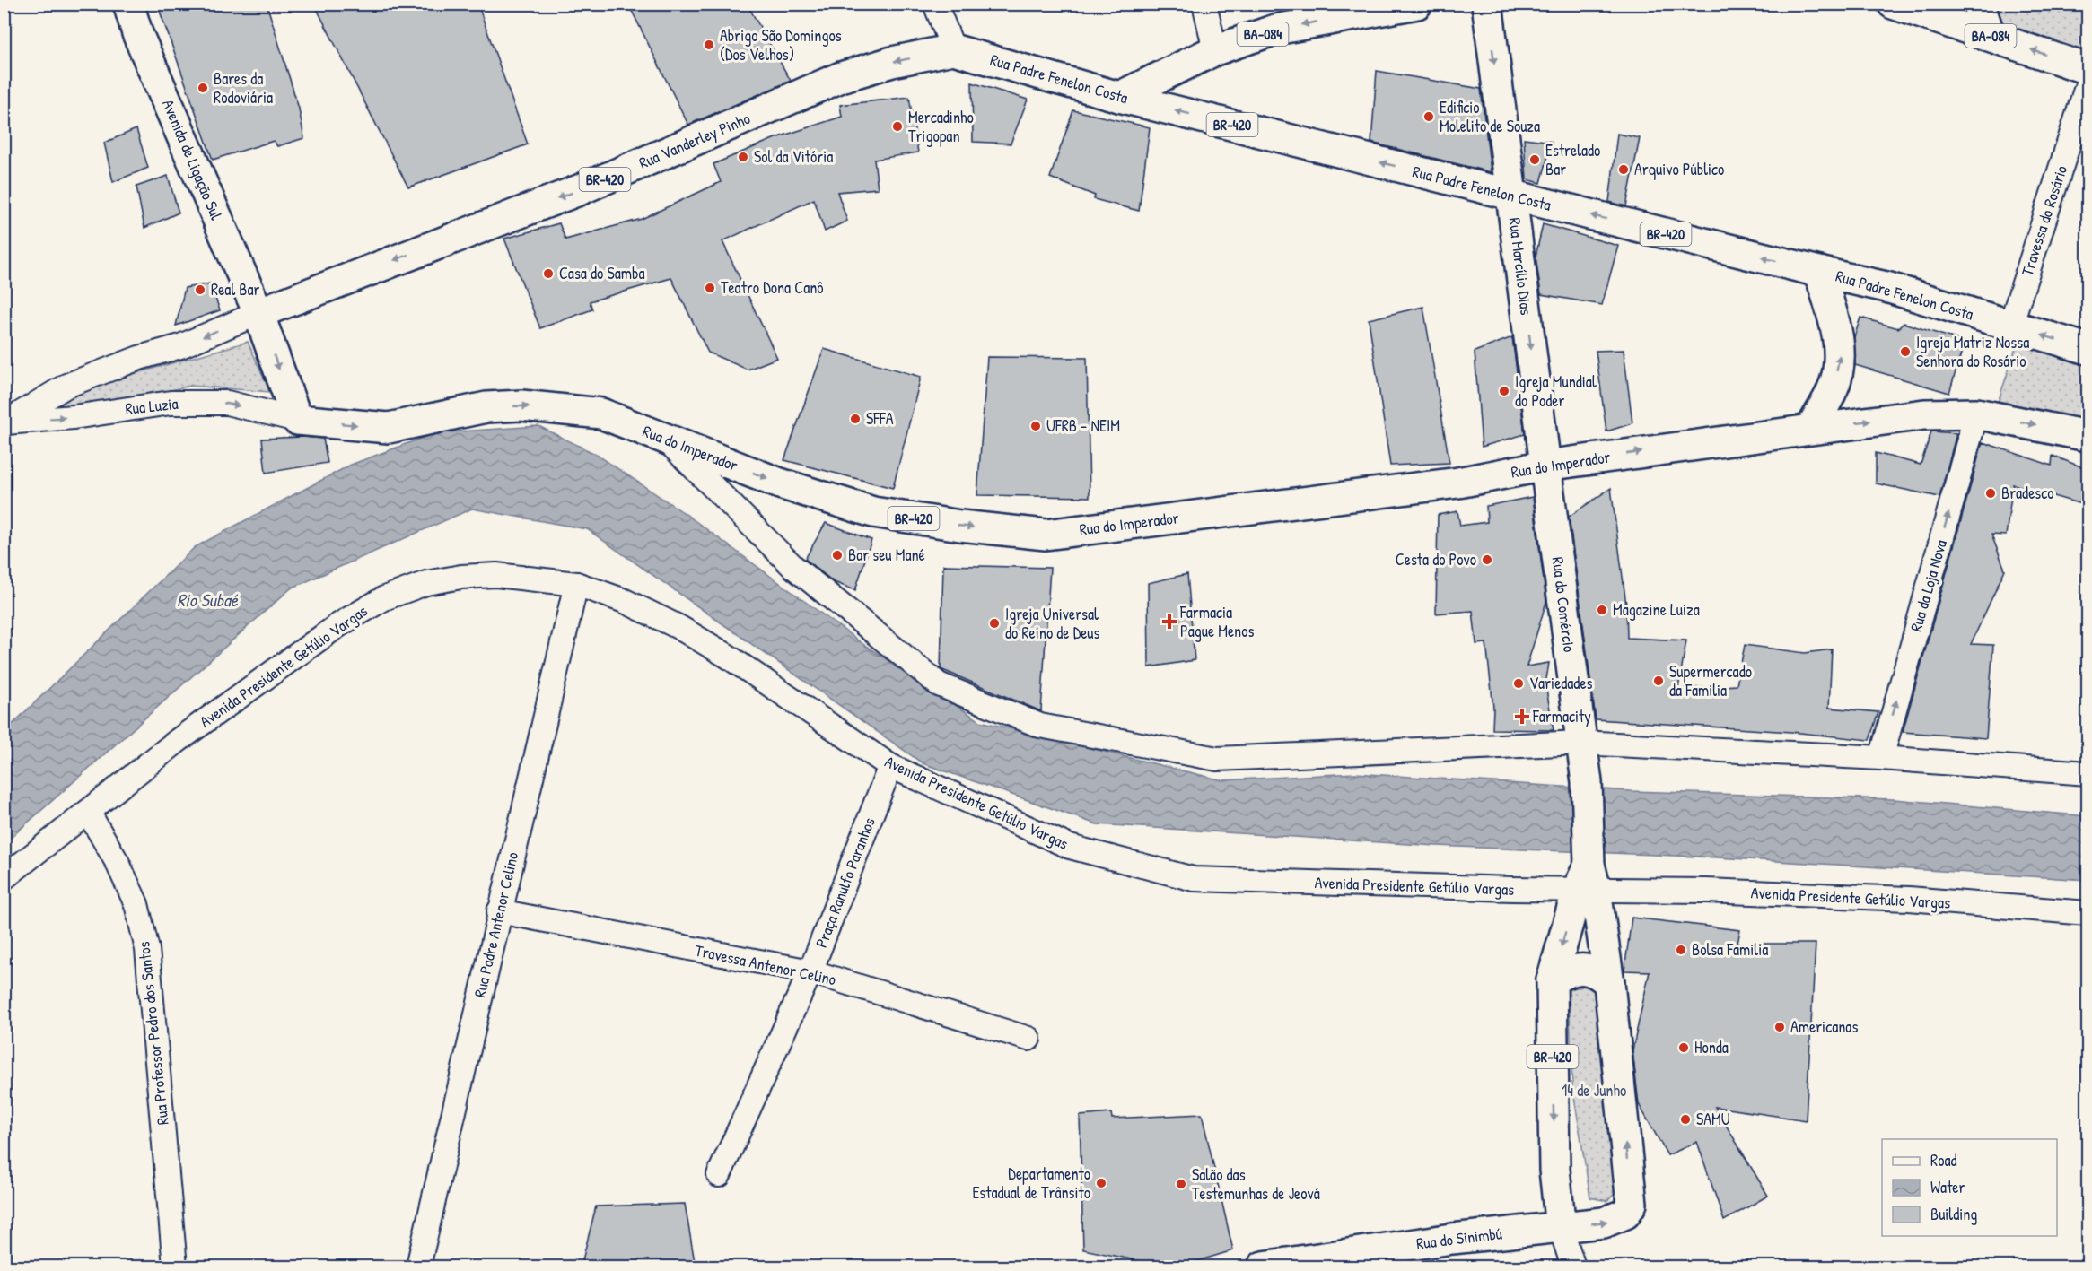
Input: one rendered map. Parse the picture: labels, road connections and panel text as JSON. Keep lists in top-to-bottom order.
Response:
{
  "streets": {
    "main road": [
      "BA-084",
      "Rua Padre Fenelon Costa",
      "BR-420",
      "Rua Vanderley Pinho",
      "Avenida de Ligação Sul",
      "Rua Marcílio Dias",
      "Rua do Imperador",
      "Rua do Comércio",
      "Rua do Sinimbú"
    ],
    "street": [
      "Travessa do Rosário",
      "Rua Luzia",
      "Rua da Loja Nova",
      "Avenida Presidente Getúlio Vargas",
      "Praça Ranulfo Paranhos",
      "Rua Padre Antenor Celino",
      "Travessa Antenor Celino",
      "Rua Professor Pedro dos Santos"
    ]
  },
  "crossings": [
    ["BA-084", "Rua Padre Fenelon Costa"],
    ["Rua Padre Fenelon Costa", "Rua Vanderley Pinho"],
    ["Rua Padre Fenelon Costa", "Travessa do Rosário"],
    ["Rua Padre Fenelon Costa", "Rua Marcílio Dias"],
    ["BR-420", "Rua do Comércio"],
    ["BR-420", "Avenida Presidente Getúlio Vargas"],
    ["BR-420", "Rua do Sinimbú"],
    ["Rua Vanderley Pinho", "Avenida de Ligação Sul"],
    ["Rua Vanderley Pinho", "Rua Luzia"],
    ["Avenida de Ligação Sul", "Rua Luzia"],
    ["Avenida de Ligação Sul", "Rua do Imperador"],
    ["Rua Marcílio Dias", "Rua do Imperador"],
    ["Rua Marcílio Dias", "Rua do Comércio"],
    ["Rua Luzia", "Rua do Imperador"],
    ["Rua do Imperador", "Rua da Loja Nova"],
    ["Rua do Imperador", "Rua do Comércio"],
    ["Avenida Presidente Getúlio Vargas", "Praça Ranulfo Paranhos"],
    ["Avenida Presidente Getúlio Vargas", "Rua Padre Antenor Celino"],
    ["Avenida Presidente Getúlio Vargas", "Rua Professor Pedro dos Santos"],
    ["Praça Ranulfo Paranhos", "Travessa Antenor Celino"],
    ["Rua Padre Antenor Celino", "Travessa Antenor Celino"]
  ],
  "one_way": [
    "Rua Padre Fenelon Costa",
    "Rua Vanderley Pinho",
    "Rua Marcílio Dias",
    "Rua do Imperador",
    "Rua da Loja Nova"
  ],
  "water": ["Rio Subaé"],
  "parks": ["14 de Junho"],
  "places": {
    "other": [
      "Abrigo São Domingos (Dos Velhos)",
      "Bares da Rodoviária",
      "Edificio Molelito de Souza",
      "Mercadinho Trigopan",
      "Sol da Vitória",
      "Estrelado Bar",
      "Arquivo Público",
      "Casa do Samba",
      "Teatro Dona Canô",
      "Real Bar",
      "Igreja Matriz Nossa Senhora do Rosário",
      "Igreja Mundial do Poder",
      "SFFA",
      "UFRB - NEIM",
      "Bradesco",
      "Bar seu Mané",
      "Cesta do Povo",
      "Magazine Luiza",
      "Igreja Universal do Reino de Deus",
      "Supermercado da Familia",
      "Variedades",
      "Bolsa Familia",
      "Americanas",
      "Honda",
      "SAMU",
      "Departamento Estadual de Trânsito",
      "Salão das Testemunhas de Jeová"
    ],
    "health": ["Farmacia Pague Menos", "Farmacity"]
  },
  "legend": ["Road", "Water", "Building"]
}
